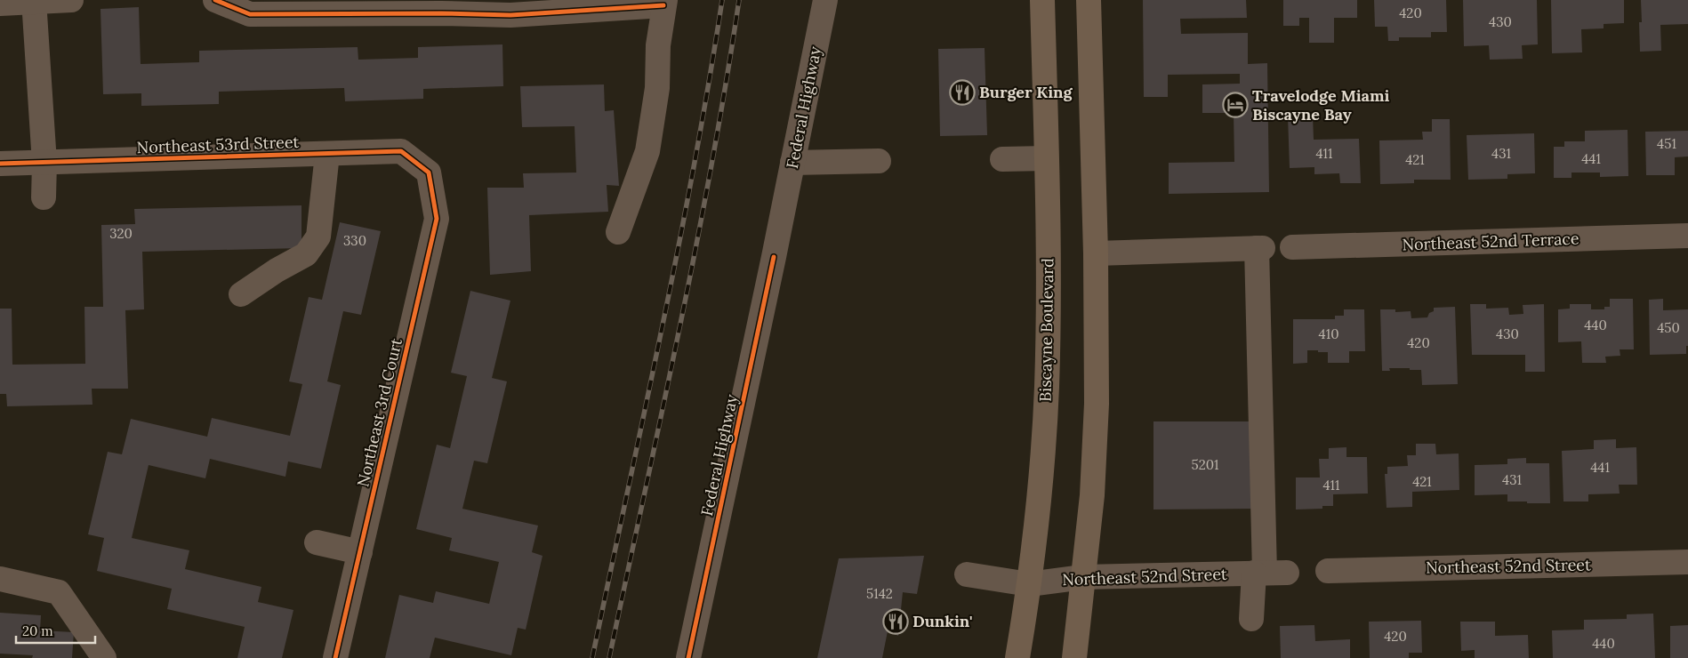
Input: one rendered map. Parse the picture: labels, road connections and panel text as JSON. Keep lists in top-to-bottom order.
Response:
{
  "streets": {
    "main road": ["Biscayne Boulevard"],
    "street": [
      "Federal Highway",
      "Northeast 53rd Street",
      "Northeast 52nd Terrace",
      "Northeast 3rd Court",
      "Northeast 52nd Street"
    ]
  },
  "crossings": [
    ["Northeast 53rd Street", "Northeast 3rd Court"],
    ["Biscayne Boulevard", "Northeast 52nd Street"]
  ],
  "places": {
    "restaurant": ["Burger King", "Dunkin'"],
    "hotel": ["Travelodge Miami Biscayne Bay"]
  },
  "house_numbers": [
    "420",
    "430",
    "451",
    "411",
    "431",
    "441",
    "421",
    "320",
    "330",
    "440",
    "450",
    "410",
    "430",
    "420",
    "5201",
    "441",
    "431",
    "421",
    "411",
    "5142",
    "420",
    "440"
  ],
  "scale_bar": "20 m"
}
